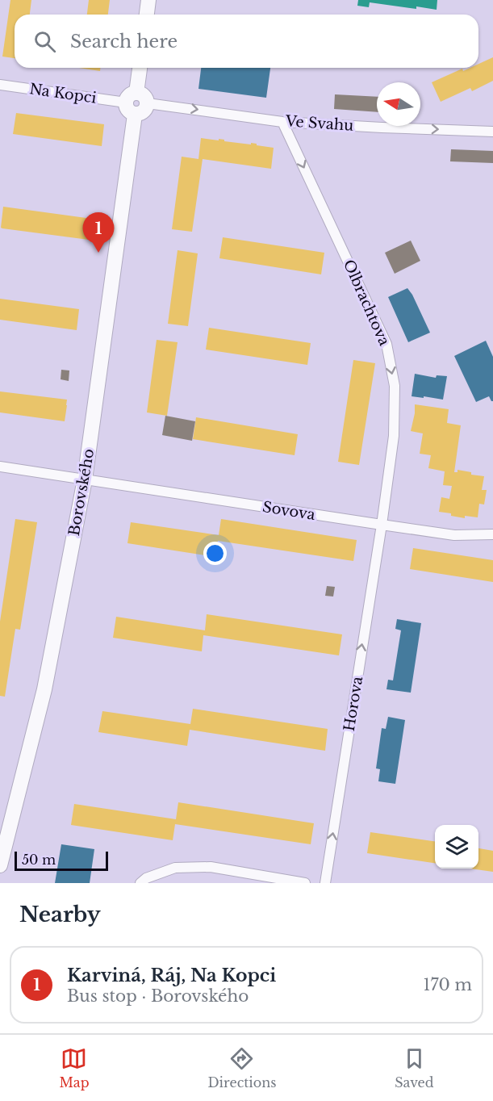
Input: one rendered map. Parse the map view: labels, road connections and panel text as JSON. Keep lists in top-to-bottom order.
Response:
{
  "streets": {
    "main road": ["Borovského"],
    "street": [
      "Na Kopci",
      "Ve Svahu",
      "Olbrachtova",
      "Sovova",
      "Horova"
    ]
  },
  "crossings": [
    ["Na Kopci", "Ve Svahu"],
    ["Na Kopci", "Borovského"],
    ["Ve Svahu", "Olbrachtova"],
    ["Ve Svahu", "Borovského"],
    ["Olbrachtova", "Sovova"],
    ["Olbrachtova", "Horova"],
    ["Borovského", "Sovova"],
    ["Sovova", "Horova"]
  ],
  "one_way": ["Ve Svahu", "Olbrachtova", "Horova"],
  "scale_bar": "50 m",
  "north": "left",
  "page": {
    "search": "Search here",
    "pins": "1",
    "scale": "50 m",
    "heading": "Nearby",
    "list": [
      {
        "mark": "1",
        "name": "Karviná, Ráj, Na Kopci",
        "note": "Bus stop · Borovského",
        "value": "170 m"
      }
    ],
    "nav": ["Map", "Directions", "Saved"]
  }
}
